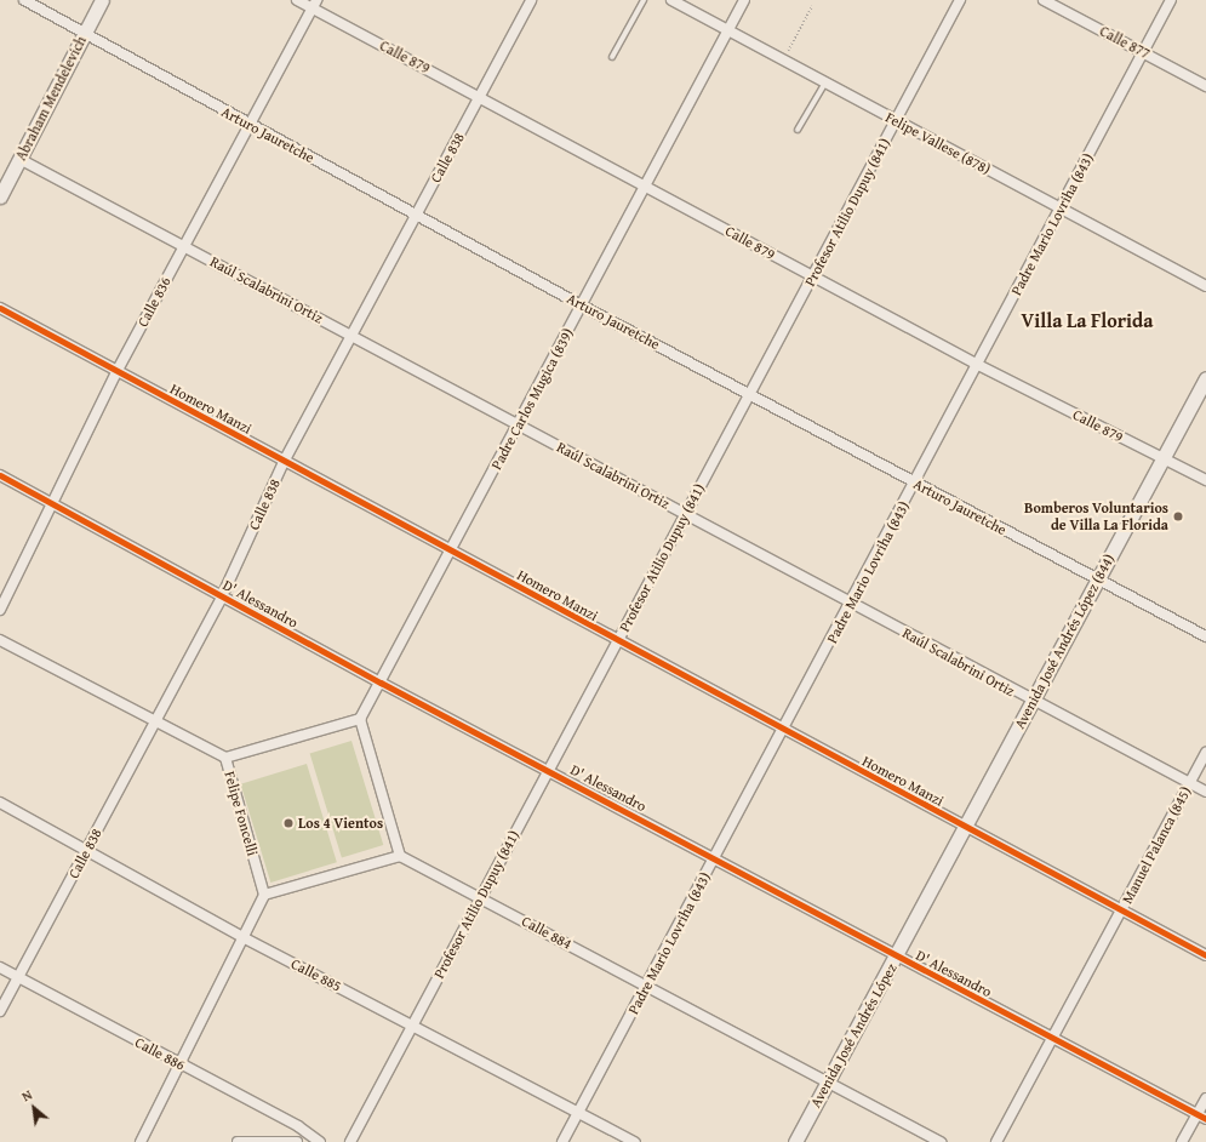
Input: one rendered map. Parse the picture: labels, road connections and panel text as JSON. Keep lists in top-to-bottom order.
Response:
{
  "streets": {
    "main road": ["Abraham Mendelevich", "Avenida José Andrés López (844)", "Avenida José Andrés López"],
    "street": [
      "Calle 877",
      "Calle 879",
      "Arturo Jauretche",
      "Felipe Vallese (878)",
      "Calle 838",
      "Profesor Atilio Dupuy (841)",
      "Padre Mario Lovriha (843)",
      "Raúl Scalabrini Ortiz",
      "Calle 836",
      "Padre Carlos Mugica (839)",
      "Homero Manzi",
      "D' Alessandro",
      "Felipe Foncelli",
      "Manuel Palanca (845)",
      "Calle 884",
      "Calle 885",
      "Calle 886"
    ]
  },
  "crossings": [
    ["Calle 877", "Padre Mario Lovriha (843)"],
    ["Calle 879", "Calle 838"],
    ["Calle 879", "Profesor Atilio Dupuy (841)"],
    ["Calle 879", "Padre Mario Lovriha (843)"],
    ["Calle 879", "Calle 836"],
    ["Calle 879", "Padre Carlos Mugica (839)"],
    ["Calle 879", "Avenida José Andrés López (844)"],
    ["Abraham Mendelevich", "Arturo Jauretche"],
    ["Abraham Mendelevich", "Raúl Scalabrini Ortiz"],
    ["Arturo Jauretche", "Calle 838"],
    ["Arturo Jauretche", "Profesor Atilio Dupuy (841)"],
    ["Arturo Jauretche", "Padre Mario Lovriha (843)"],
    ["Arturo Jauretche", "Calle 836"],
    ["Arturo Jauretche", "Padre Carlos Mugica (839)"],
    ["Arturo Jauretche", "Avenida José Andrés López (844)"],
    ["Felipe Vallese (878)", "Profesor Atilio Dupuy (841)"],
    ["Felipe Vallese (878)", "Padre Mario Lovriha (843)"],
    ["Felipe Vallese (878)", "Padre Carlos Mugica (839)"],
    ["Calle 838", "Raúl Scalabrini Ortiz"],
    ["Calle 838", "Homero Manzi"],
    ["Calle 838", "D' Alessandro"],
    ["Calle 838", "Felipe Foncelli"],
    ["Calle 838", "Calle 885"],
    ["Calle 838", "Calle 886"],
    ["Profesor Atilio Dupuy (841)", "Raúl Scalabrini Ortiz"],
    ["Profesor Atilio Dupuy (841)", "Homero Manzi"],
    ["Profesor Atilio Dupuy (841)", "D' Alessandro"],
    ["Profesor Atilio Dupuy (841)", "Calle 884"],
    ["Profesor Atilio Dupuy (841)", "Calle 885"],
    ["Padre Mario Lovriha (843)", "Raúl Scalabrini Ortiz"],
    ["Padre Mario Lovriha (843)", "Homero Manzi"],
    ["Padre Mario Lovriha (843)", "D' Alessandro"],
    ["Padre Mario Lovriha (843)", "Calle 884"],
    ["Padre Mario Lovriha (843)", "Calle 885"],
    ["Raúl Scalabrini Ortiz", "Calle 836"],
    ["Raúl Scalabrini Ortiz", "Padre Carlos Mugica (839)"],
    ["Raúl Scalabrini Ortiz", "Avenida José Andrés López (844)"],
    ["Raúl Scalabrini Ortiz", "Manuel Palanca (845)"],
    ["Calle 836", "Homero Manzi"],
    ["Calle 836", "D' Alessandro"],
    ["Padre Carlos Mugica (839)", "Homero Manzi"],
    ["Padre Carlos Mugica (839)", "D' Alessandro"],
    ["Homero Manzi", "Avenida José Andrés López (844)"],
    ["Homero Manzi", "Manuel Palanca (845)"],
    ["Homero Manzi", "Avenida José Andrés López"],
    ["D' Alessandro", "Manuel Palanca (845)"],
    ["D' Alessandro", "Avenida José Andrés López"],
    ["Avenida José Andrés López (844)", "Avenida José Andrés López"],
    ["Calle 884", "Avenida José Andrés López"]
  ],
  "districts": ["Villa La Florida"],
  "places": ["Bomberos Voluntarios de Villa La Florida", "Los 4 Vientos"],
  "north": "top left"
}
